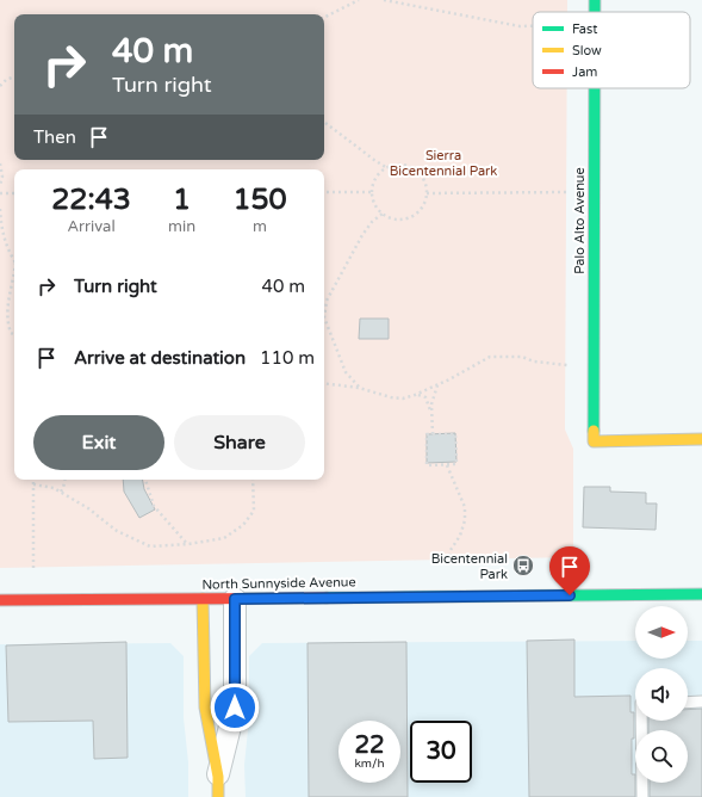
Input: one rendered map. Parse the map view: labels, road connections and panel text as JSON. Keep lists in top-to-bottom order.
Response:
{
  "streets": {
    "street": ["Palo Alto Avenue", "North Sunnyside Avenue"]
  },
  "parks": ["Sierra Bicentennial Park"],
  "places": {
    "bus stop": ["Bicentennial Park"]
  },
  "legend": ["Fast", "Slow", "Jam"],
  "north": "right",
  "page": {
    "turn": ["40 m", "Turn right"],
    "then": "Then",
    "eta": [
      "22:43",
      "Arrival",
      "1",
      "min",
      "150",
      "m"
    ],
    "list": [
      {
        "name": "Turn right",
        "value": "40 m"
      },
      {
        "name": "Arrive at destination",
        "value": "110 m"
      }
    ],
    "buttons": ["Exit", "Share"],
    "speed": "22 km/h",
    "limit": "30"
  }
}
